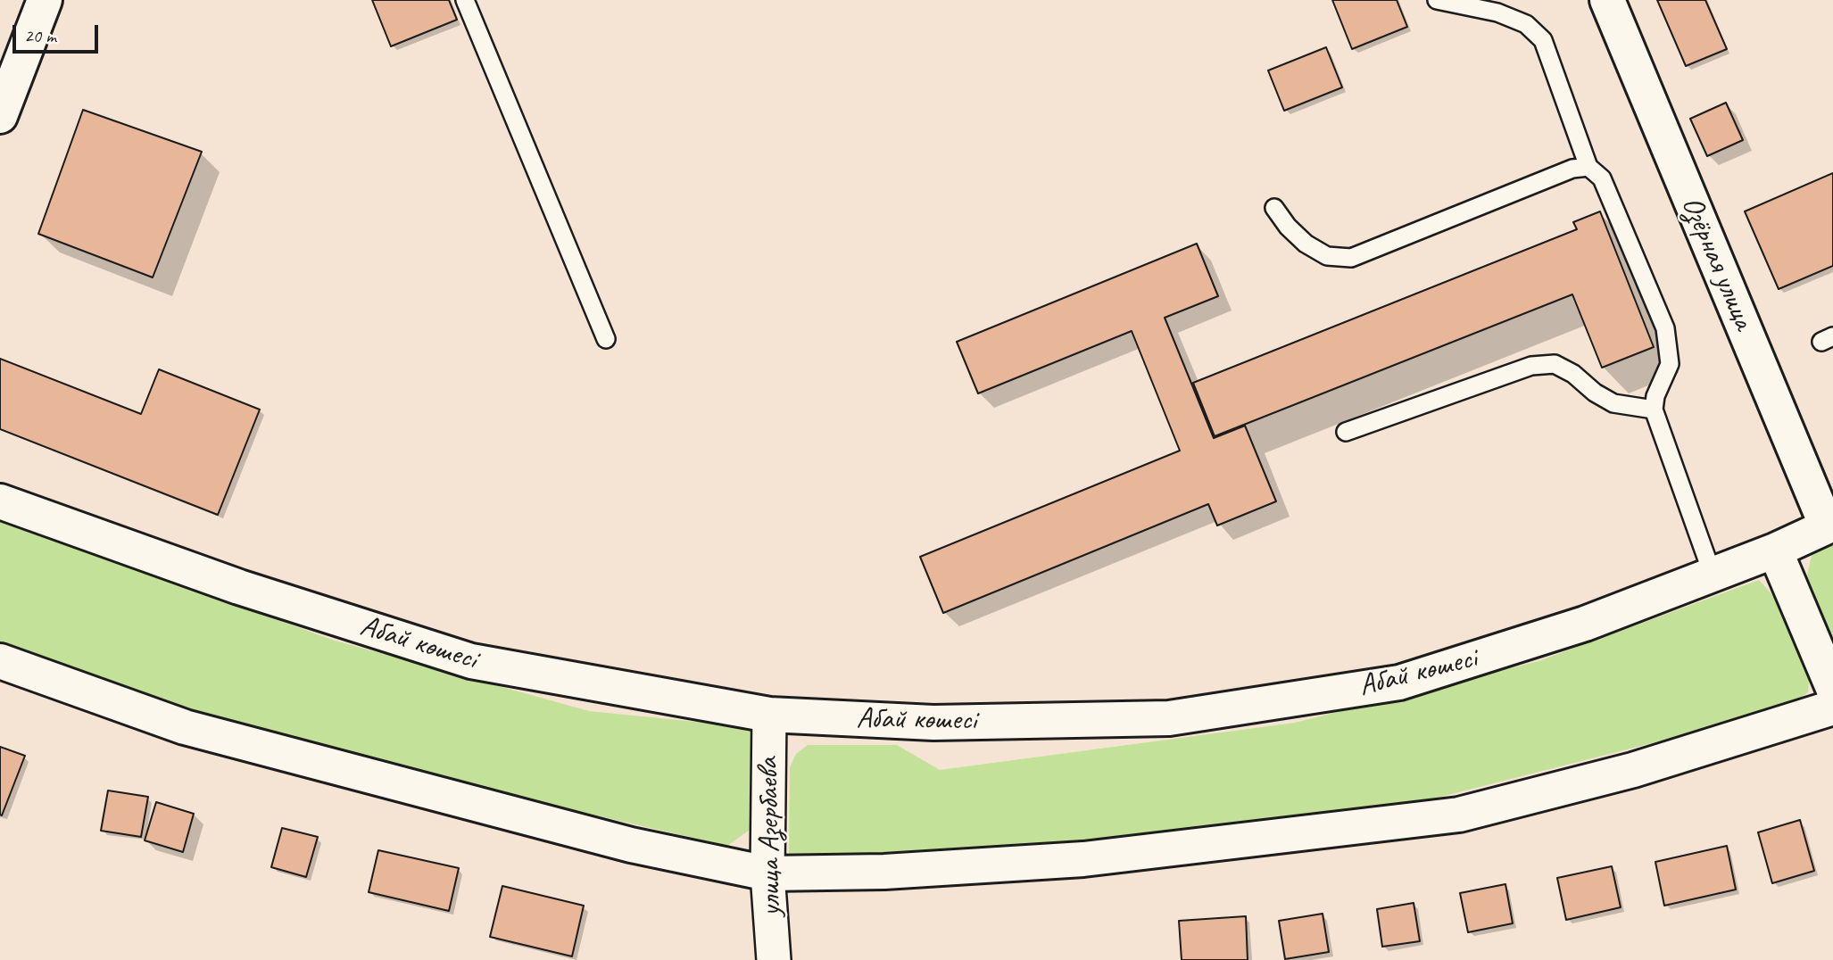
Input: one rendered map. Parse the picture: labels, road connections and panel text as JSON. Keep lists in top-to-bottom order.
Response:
{
  "streets": {
    "street": ["Озёрная улица", "Абай көшесі", "улица Азербаева"]
  },
  "crossings": [
    ["Озёрная улица", "Абай көшесі"],
    ["Абай көшесі", "улица Азербаева"]
  ],
  "scale_bar": "20 m"
}
